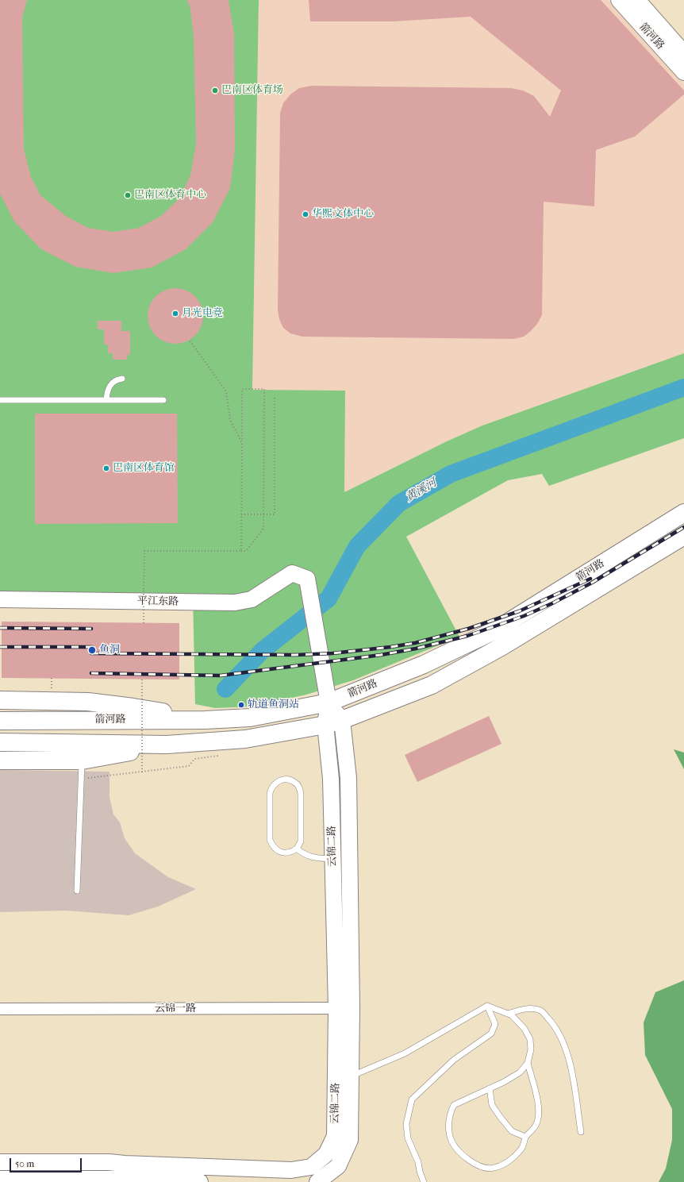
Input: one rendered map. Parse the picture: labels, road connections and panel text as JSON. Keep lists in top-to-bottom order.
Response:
{
  "streets": {
    "highway": ["箭河路"],
    "main road": ["平江东路", "云锦二路"],
    "street": ["云锦一路"]
  },
  "crossings": [
    ["箭河路", "平江东路"],
    ["箭河路", "云锦二路"],
    ["平江东路", "云锦二路"],
    ["云锦二路", "云锦一路"]
  ],
  "water": ["黄溪河"],
  "places": [
    "巴南区体育场",
    "巴南区体育中心",
    "华熙文体中心",
    "月光电竞",
    "巴南区体育馆",
    "鱼洞",
    "轨道鱼洞站"
  ],
  "scale_bar": "50 m"
}
